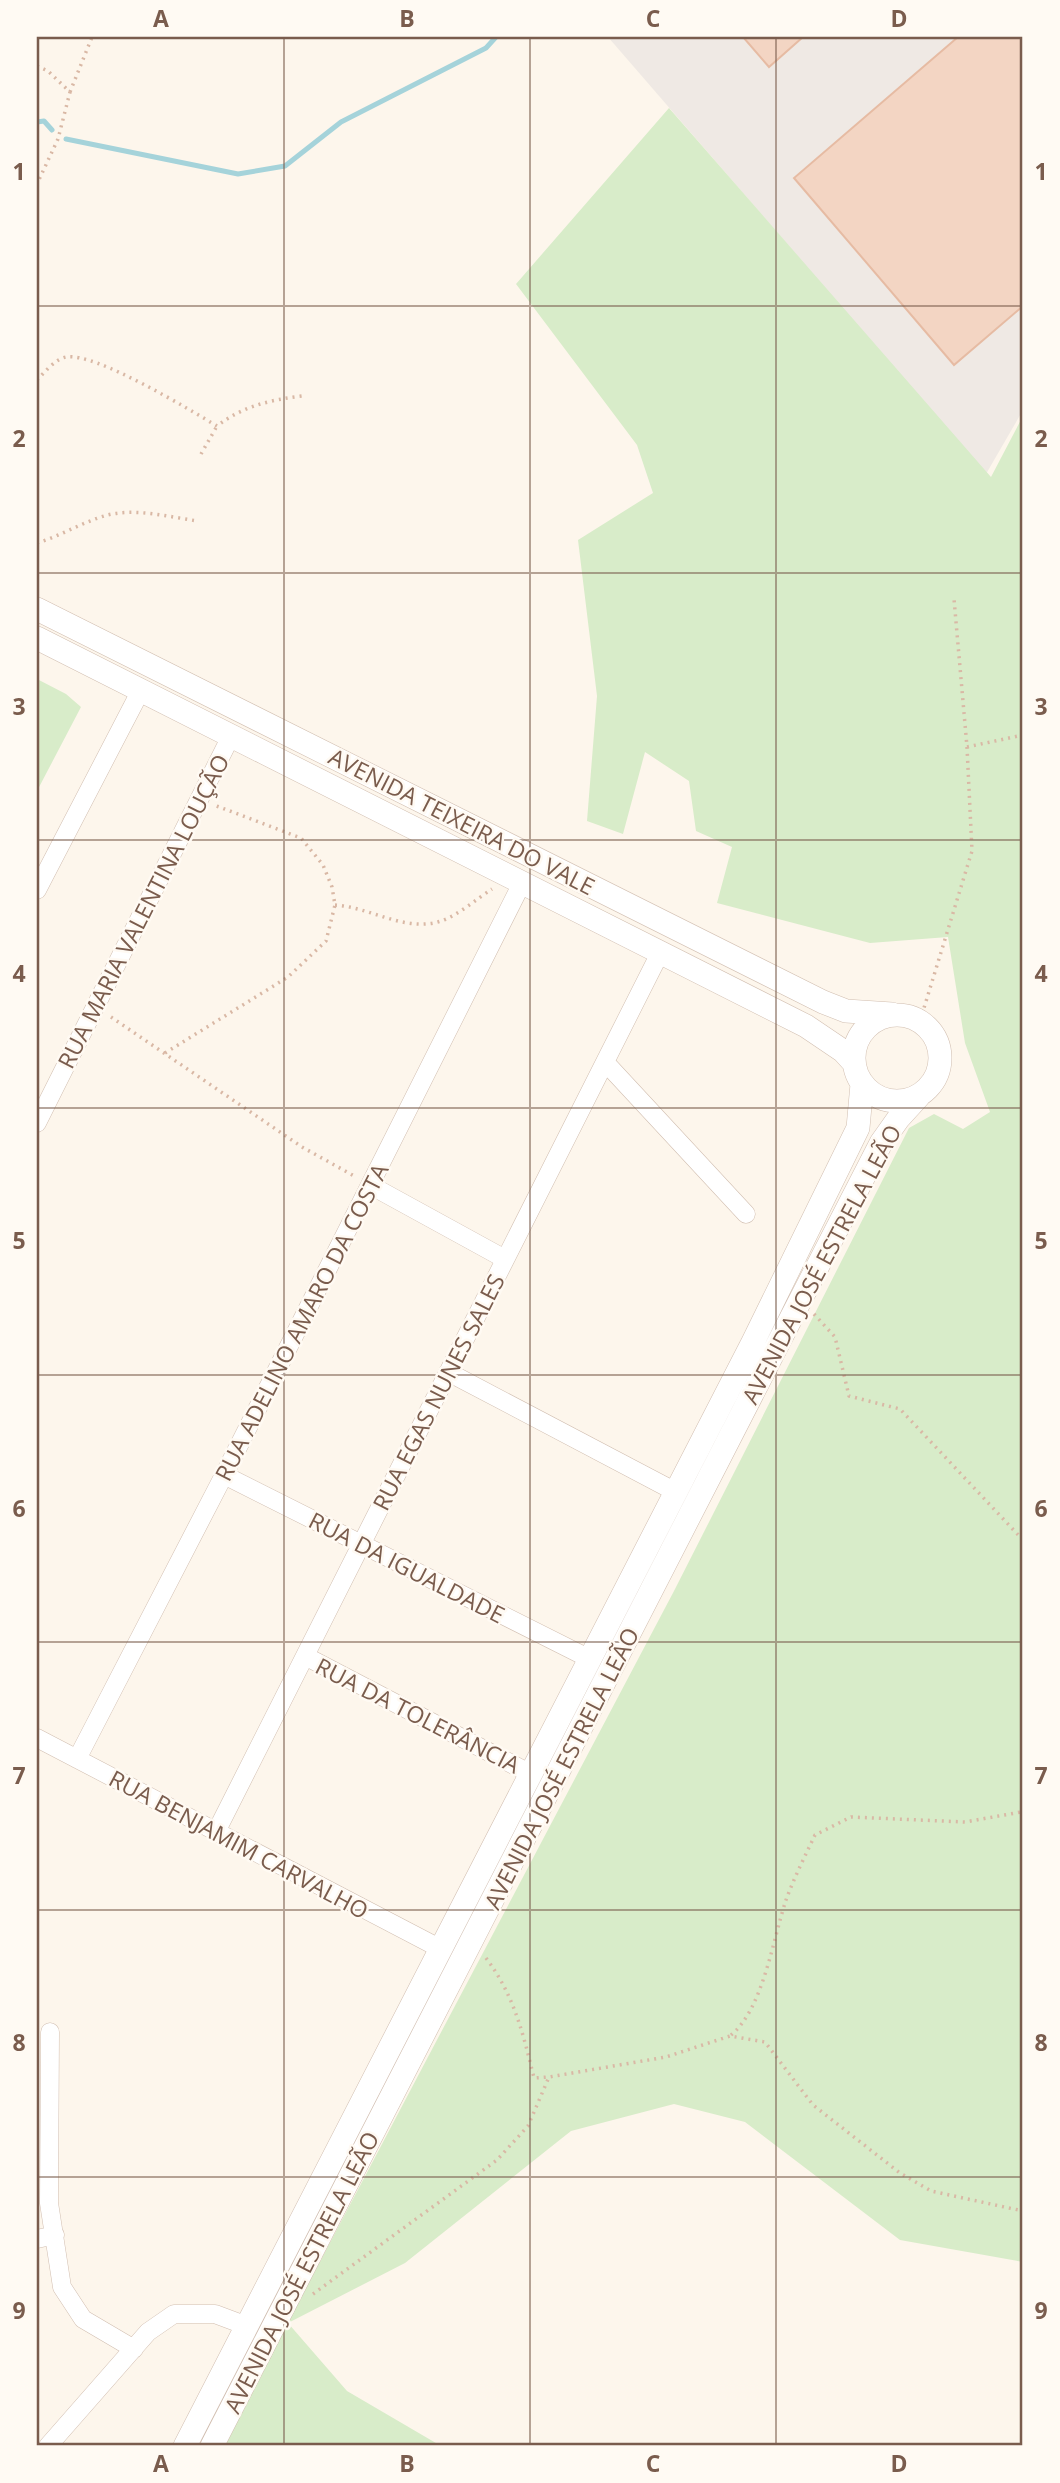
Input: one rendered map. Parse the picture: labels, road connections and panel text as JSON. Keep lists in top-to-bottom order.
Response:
{
  "streets": {
    "street": [
      "AVENIDA TEIXEIRA DO VALE",
      "RUA MARIA VALENTINA LOUÇÃO",
      "AVENIDA JOSÉ ESTRELA LEÃO",
      "RUA ADELINO AMARO DA COSTA",
      "RUA EGAS NUNES SALES",
      "RUA DA IGUALDADE",
      "RUA DA TOLERÂNCIA",
      "RUA BENJAMIM CARVALHO"
    ]
  },
  "crossings": [
    ["AVENIDA TEIXEIRA DO VALE", "RUA MARIA VALENTINA LOUÇÃO"],
    ["AVENIDA TEIXEIRA DO VALE", "AVENIDA JOSÉ ESTRELA LEÃO"],
    ["AVENIDA TEIXEIRA DO VALE", "RUA ADELINO AMARO DA COSTA"],
    ["AVENIDA TEIXEIRA DO VALE", "RUA EGAS NUNES SALES"],
    ["AVENIDA JOSÉ ESTRELA LEÃO", "RUA DA IGUALDADE"],
    ["AVENIDA JOSÉ ESTRELA LEÃO", "RUA DA TOLERÂNCIA"],
    ["AVENIDA JOSÉ ESTRELA LEÃO", "RUA BENJAMIM CARVALHO"],
    ["RUA ADELINO AMARO DA COSTA", "RUA DA IGUALDADE"],
    ["RUA ADELINO AMARO DA COSTA", "RUA BENJAMIM CARVALHO"],
    ["RUA EGAS NUNES SALES", "RUA DA IGUALDADE"],
    ["RUA EGAS NUNES SALES", "RUA DA TOLERÂNCIA"],
    ["RUA EGAS NUNES SALES", "RUA BENJAMIM CARVALHO"]
  ],
  "grid": {
    "columns": [
      "A",
      "B",
      "C",
      "D"
    ],
    "rows": [
      "1",
      "2",
      "3",
      "4",
      "5",
      "6",
      "7",
      "8",
      "9"
    ]
  }
}
